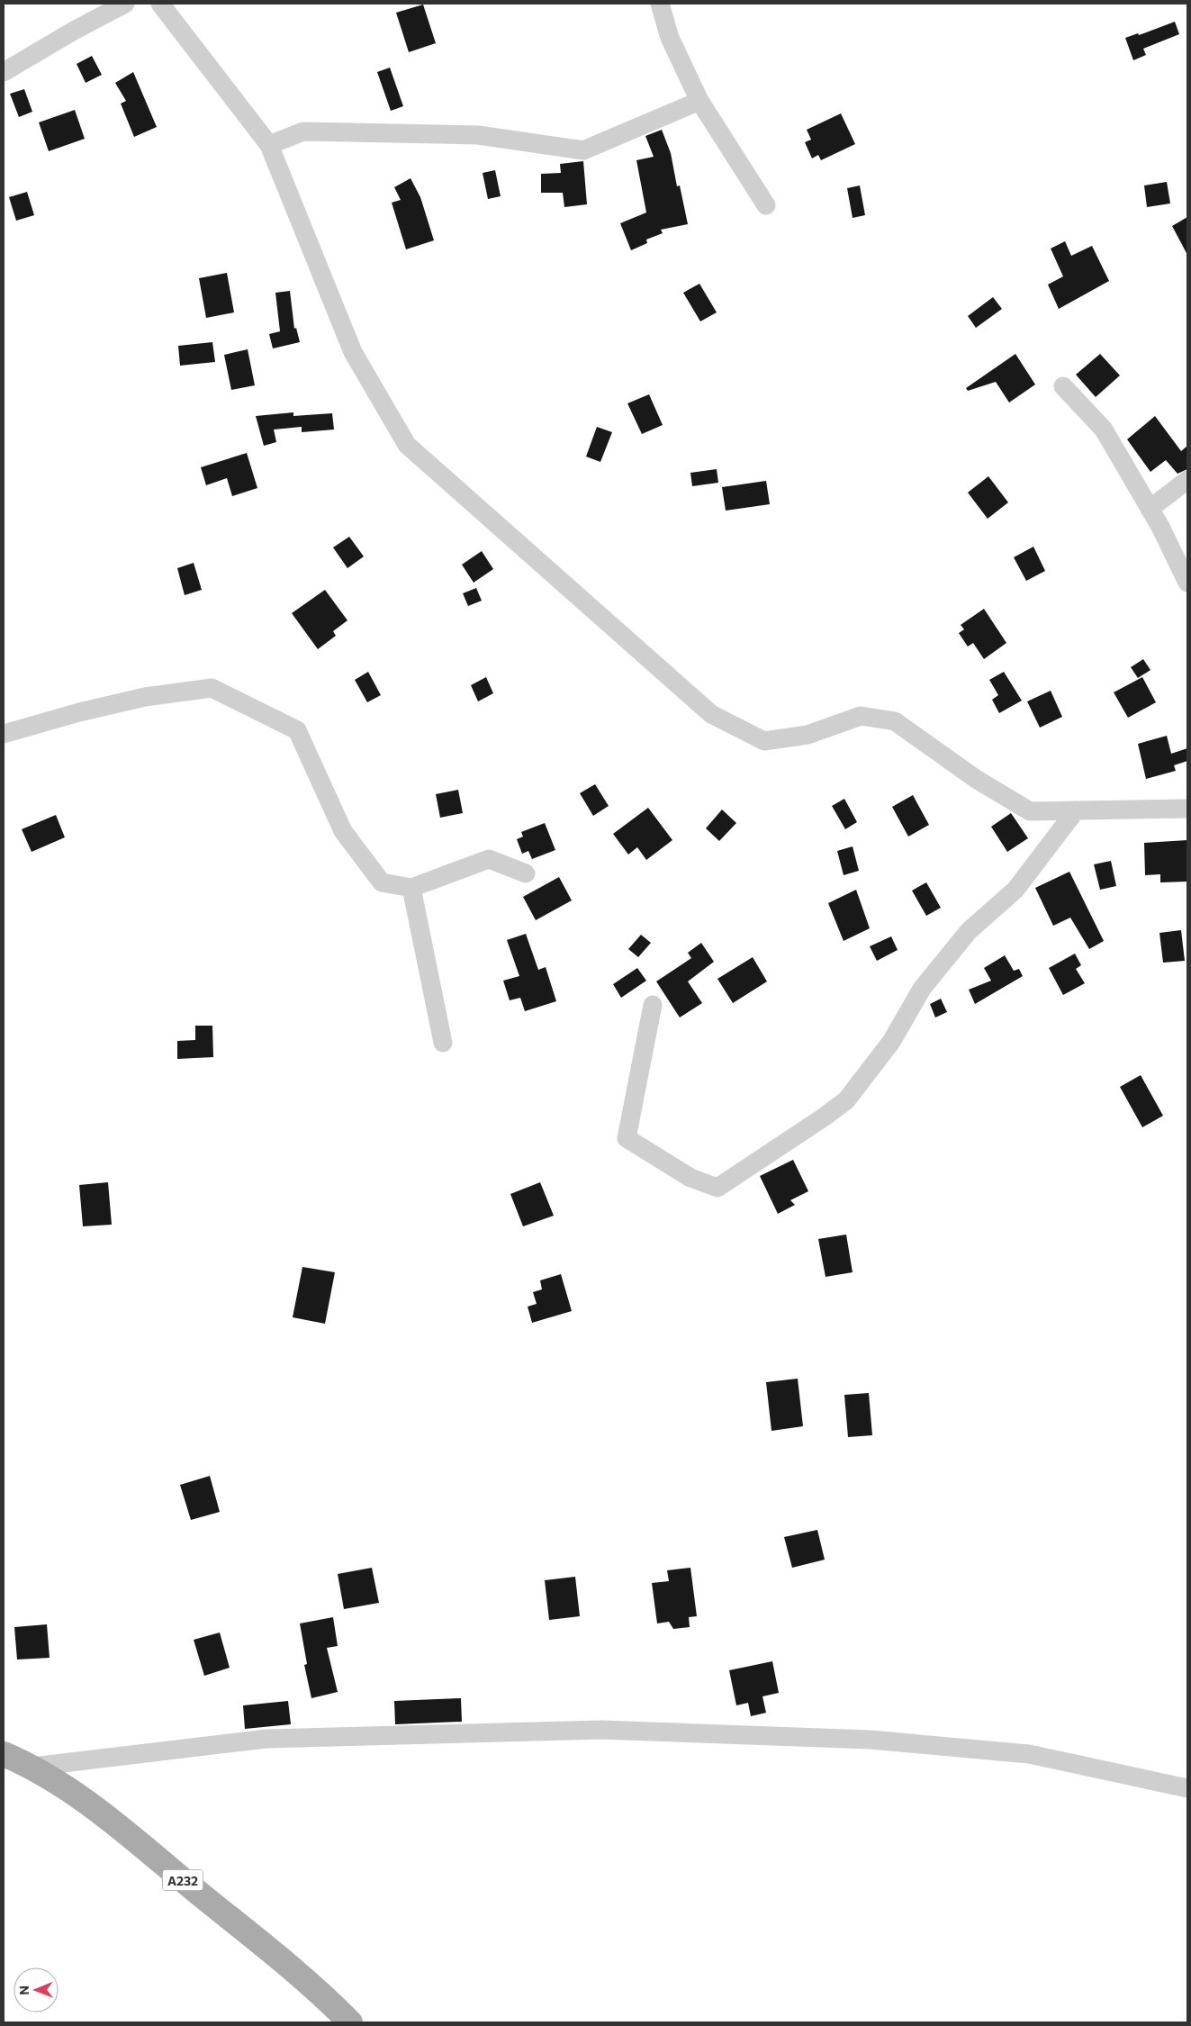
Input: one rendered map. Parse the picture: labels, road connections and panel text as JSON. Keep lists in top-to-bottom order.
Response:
{
  "streets": {
    "main road": ["A232"]
  },
  "north": "left"
}
